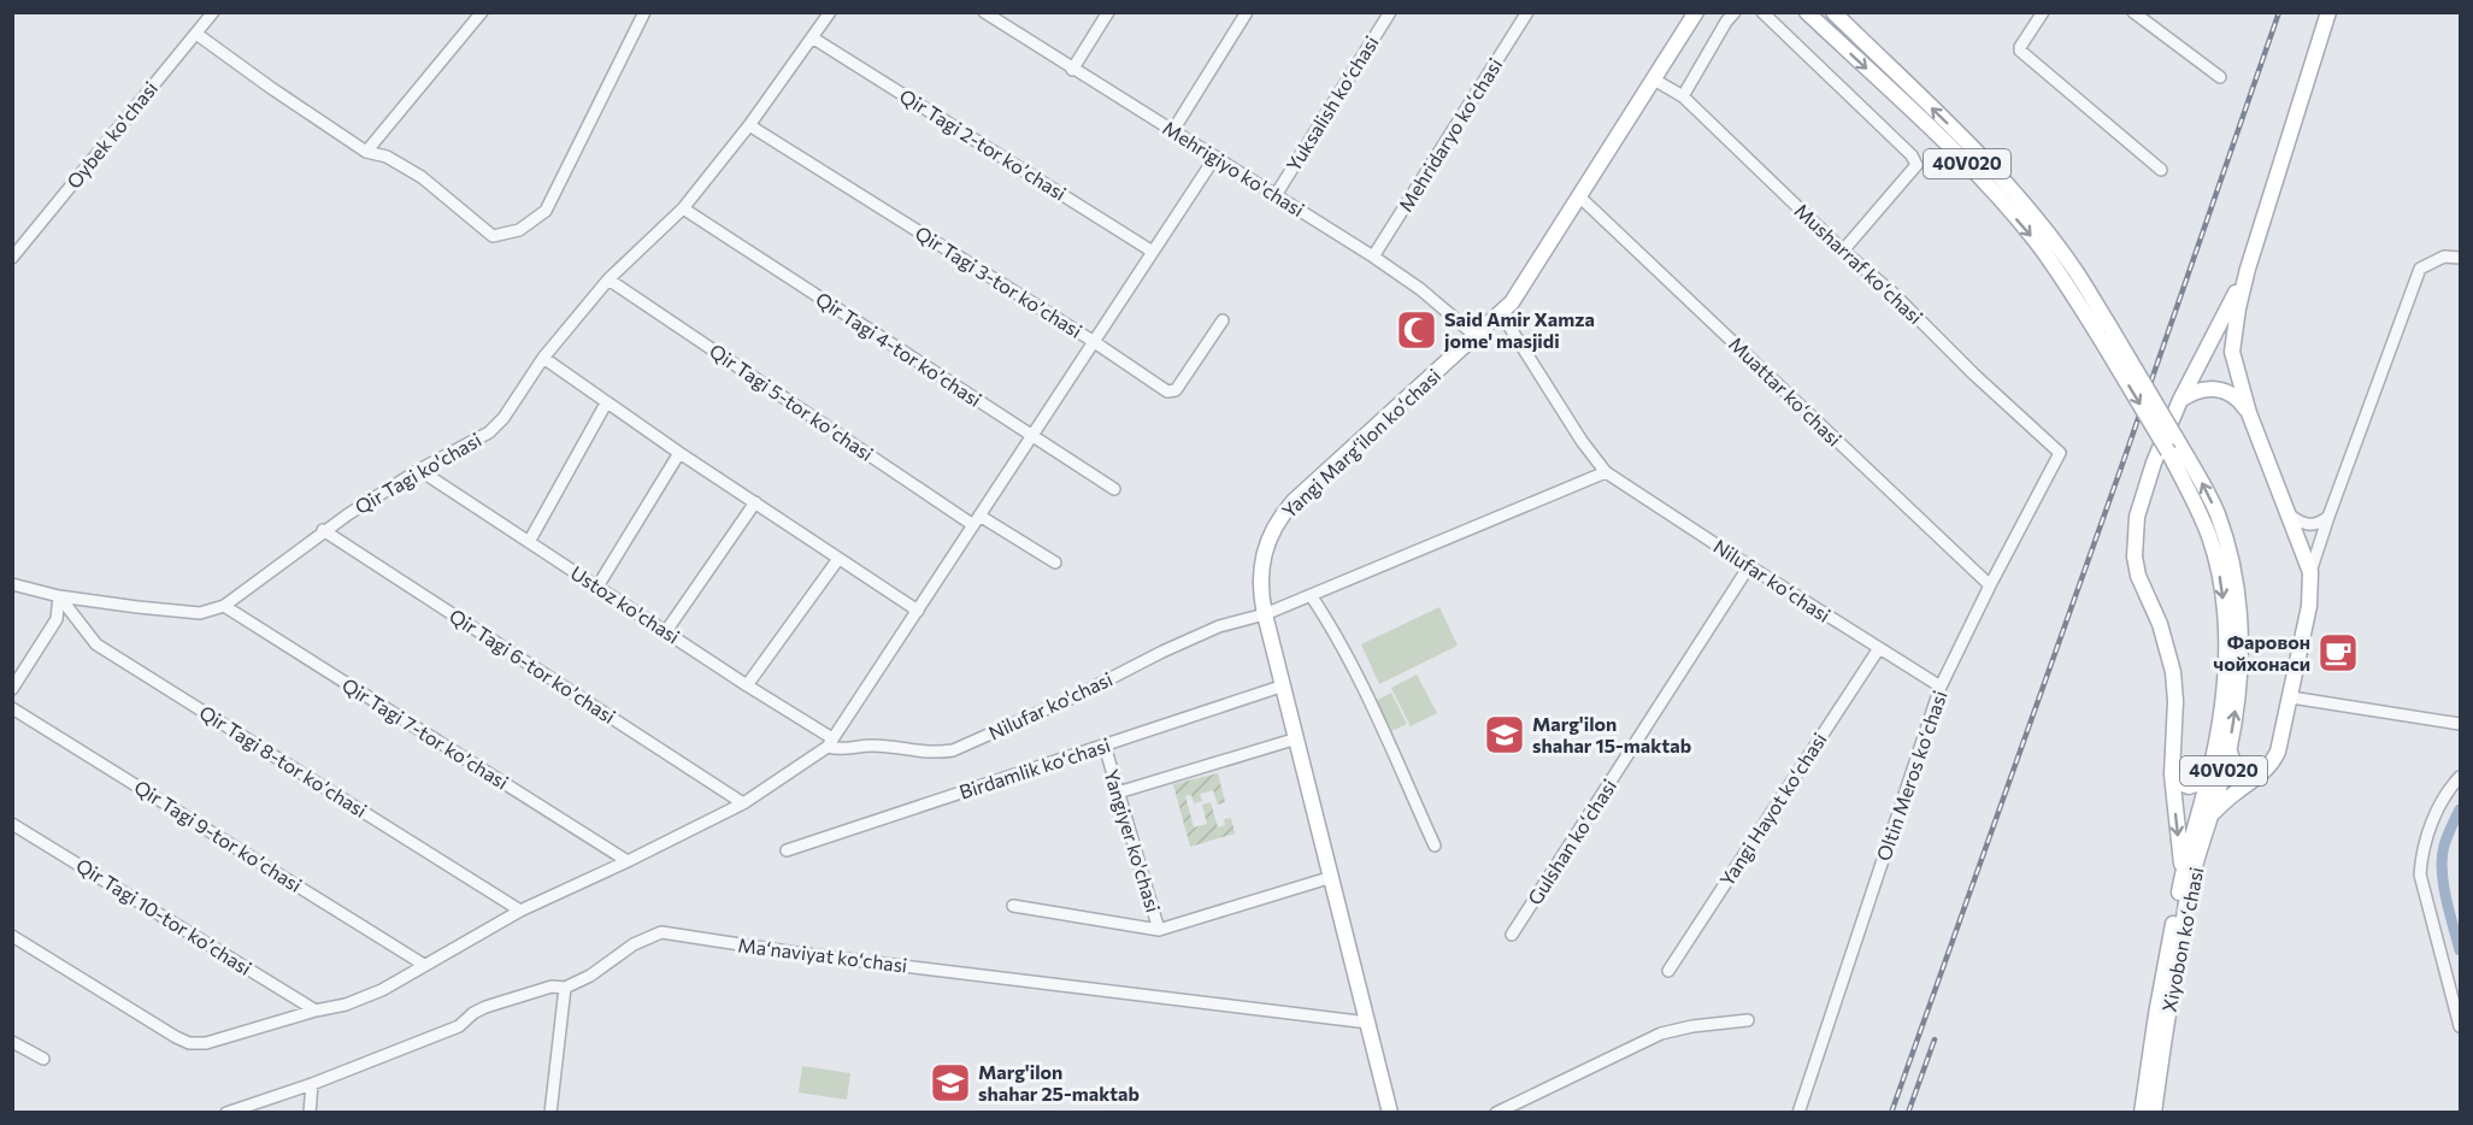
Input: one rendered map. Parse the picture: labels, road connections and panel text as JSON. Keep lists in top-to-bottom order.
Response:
{
  "streets": {
    "main road": ["40V020", "Yangi Margʻilon koʻchasi", "Xiyobon koʻchasi"],
    "street": [
      "Yuksalish koʻchasi",
      "Oybek ko'chasi",
      "Mehridaryo koʻchasi",
      "Qir Tagi 2-tor koʼchasi",
      "Mehrigiyo ko'chasi",
      "Musharraf koʻchasi",
      "Qir Tagi 3-tor koʼchasi",
      "Qir Tagi 4-tor koʼchasi",
      "Muattar koʻchasi",
      "Qir Tagi 5-tor koʼchasi",
      "Qir Tagi ko'chasi",
      "Nilufar koʻchasi",
      "Ustoz ko'chasi",
      "Qir Tagi 6-tor koʼchasi",
      "Nilufar ko'chasi",
      "Qir Tagi 7-tor koʼchasi",
      "Qir Tagi 8-tor koʼchasi",
      "Birdamlik koʻchasi",
      "Oltin Meros koʻchasi",
      "Yangi Hayot koʻchasi",
      "Qir Tagi 9-tor koʼchasi",
      "Yangiyer ko'chasi",
      "Gulshan koʻchasi",
      "Qir Tagi 10-tor koʼchasi",
      "Maʻnaviyat koʻchasi"
    ]
  },
  "crossings": [
    ["Yuksalish koʻchasi", "Mehrigiyo ko'chasi"],
    ["Mehridaryo koʻchasi", "Mehrigiyo ko'chasi"],
    ["Qir Tagi 2-tor koʼchasi", "Qir Tagi ko'chasi"],
    ["40V020", "Xiyobon koʻchasi"],
    ["Mehrigiyo ko'chasi", "Yangi Margʻilon koʻchasi"],
    ["Musharraf koʻchasi", "Yangi Margʻilon koʻchasi"],
    ["Musharraf koʻchasi", "Oltin Meros koʻchasi"],
    ["Qir Tagi 3-tor koʼchasi", "Qir Tagi ko'chasi"],
    ["Qir Tagi 4-tor koʼchasi", "Qir Tagi ko'chasi"],
    ["Muattar koʻchasi", "Yangi Margʻilon koʻchasi"],
    ["Muattar koʻchasi", "Oltin Meros koʻchasi"],
    ["Qir Tagi 5-tor koʼchasi", "Qir Tagi ko'chasi"],
    ["Yangi Margʻilon koʻchasi", "Nilufar koʻchasi"],
    ["Yangi Margʻilon koʻchasi", "Nilufar ko'chasi"],
    ["Yangi Margʻilon koʻchasi", "Birdamlik koʻchasi"],
    ["Yangi Margʻilon koʻchasi", "Yangiyer ko'chasi"],
    ["Yangi Margʻilon koʻchasi", "Maʻnaviyat koʻchasi"],
    ["Qir Tagi ko'chasi", "Ustoz ko'chasi"],
    ["Qir Tagi ko'chasi", "Qir Tagi 6-tor koʼchasi"],
    ["Qir Tagi ko'chasi", "Qir Tagi 7-tor koʼchasi"],
    ["Qir Tagi ko'chasi", "Qir Tagi 8-tor koʼchasi"],
    ["Nilufar koʻchasi", "Oltin Meros koʻchasi"],
    ["Nilufar koʻchasi", "Yangi Hayot koʻchasi"],
    ["Nilufar koʻchasi", "Gulshan koʻchasi"],
    ["Ustoz ko'chasi", "Nilufar ko'chasi"],
    ["Birdamlik koʻchasi", "Yangiyer ko'chasi"]
  ],
  "places": {
    "mosque": ["Said Amir Xamza jome' masjidi"],
    "cafe": ["Фаровон чойхонаси"],
    "school or university": ["Marg'ilon shahar 15-maktab", "Marg'ilon shahar 25-maktab"]
  }
}
